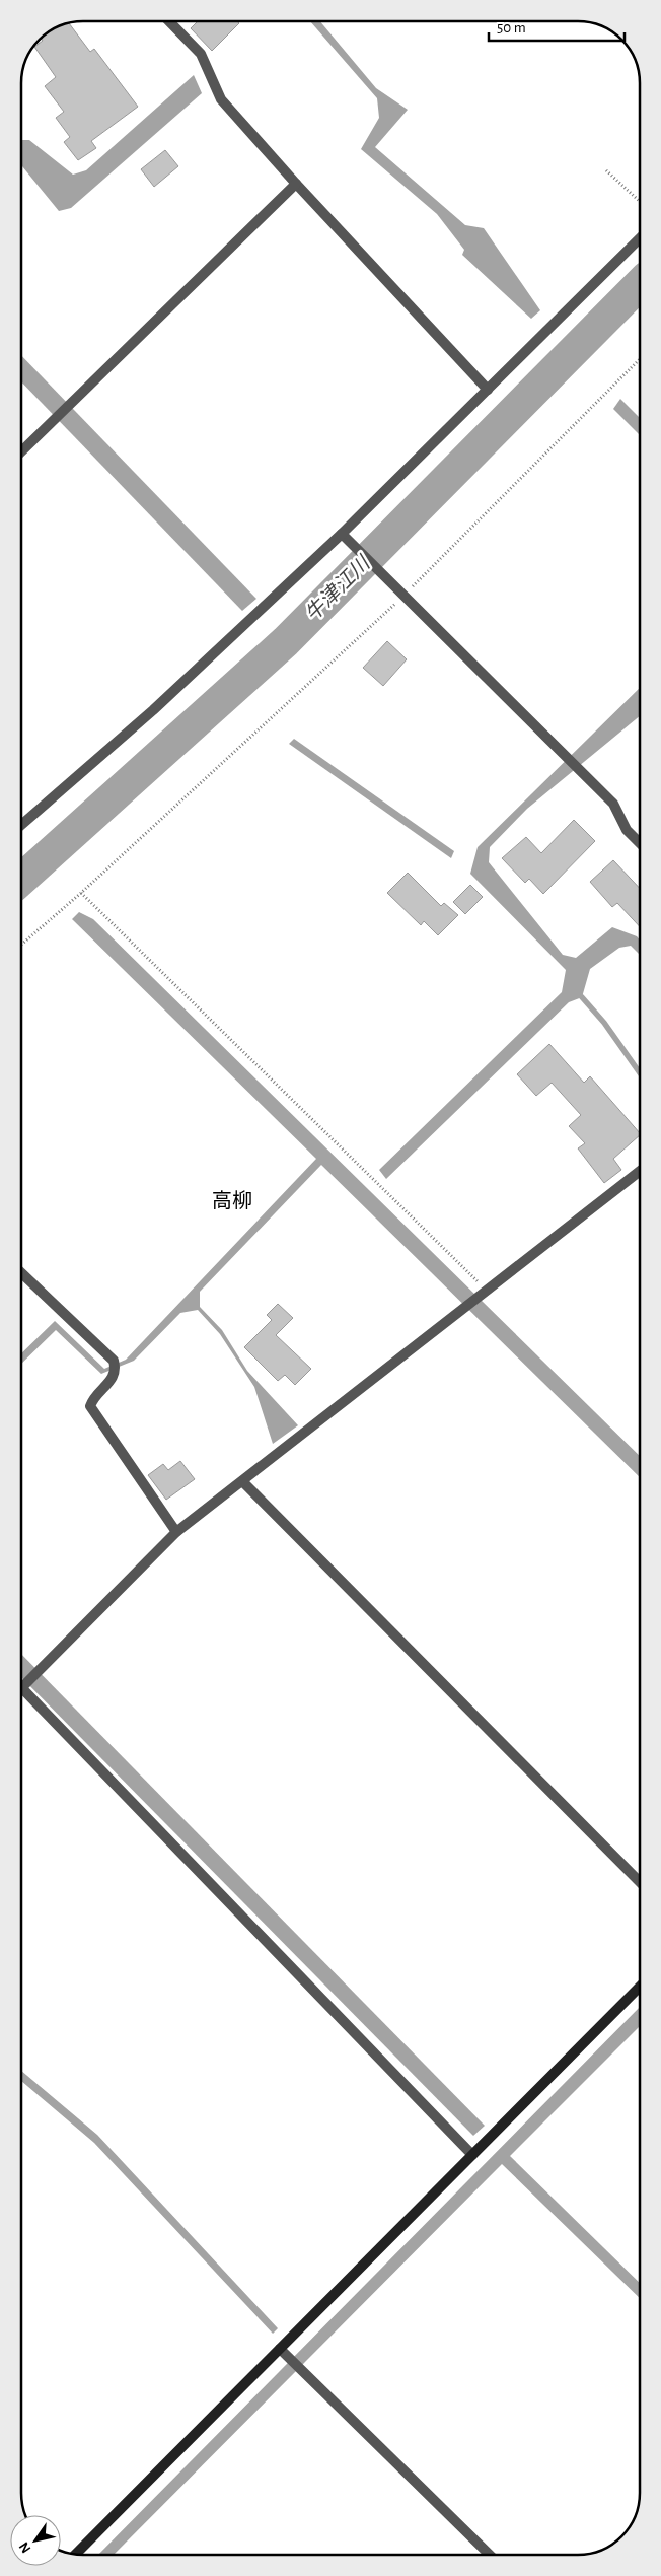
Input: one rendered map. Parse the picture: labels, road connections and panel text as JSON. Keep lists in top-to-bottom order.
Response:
{
  "districts": ["高柳"],
  "water": ["牛津江川"],
  "scale_bar": "50 m",
  "north": "bottom left"
}
